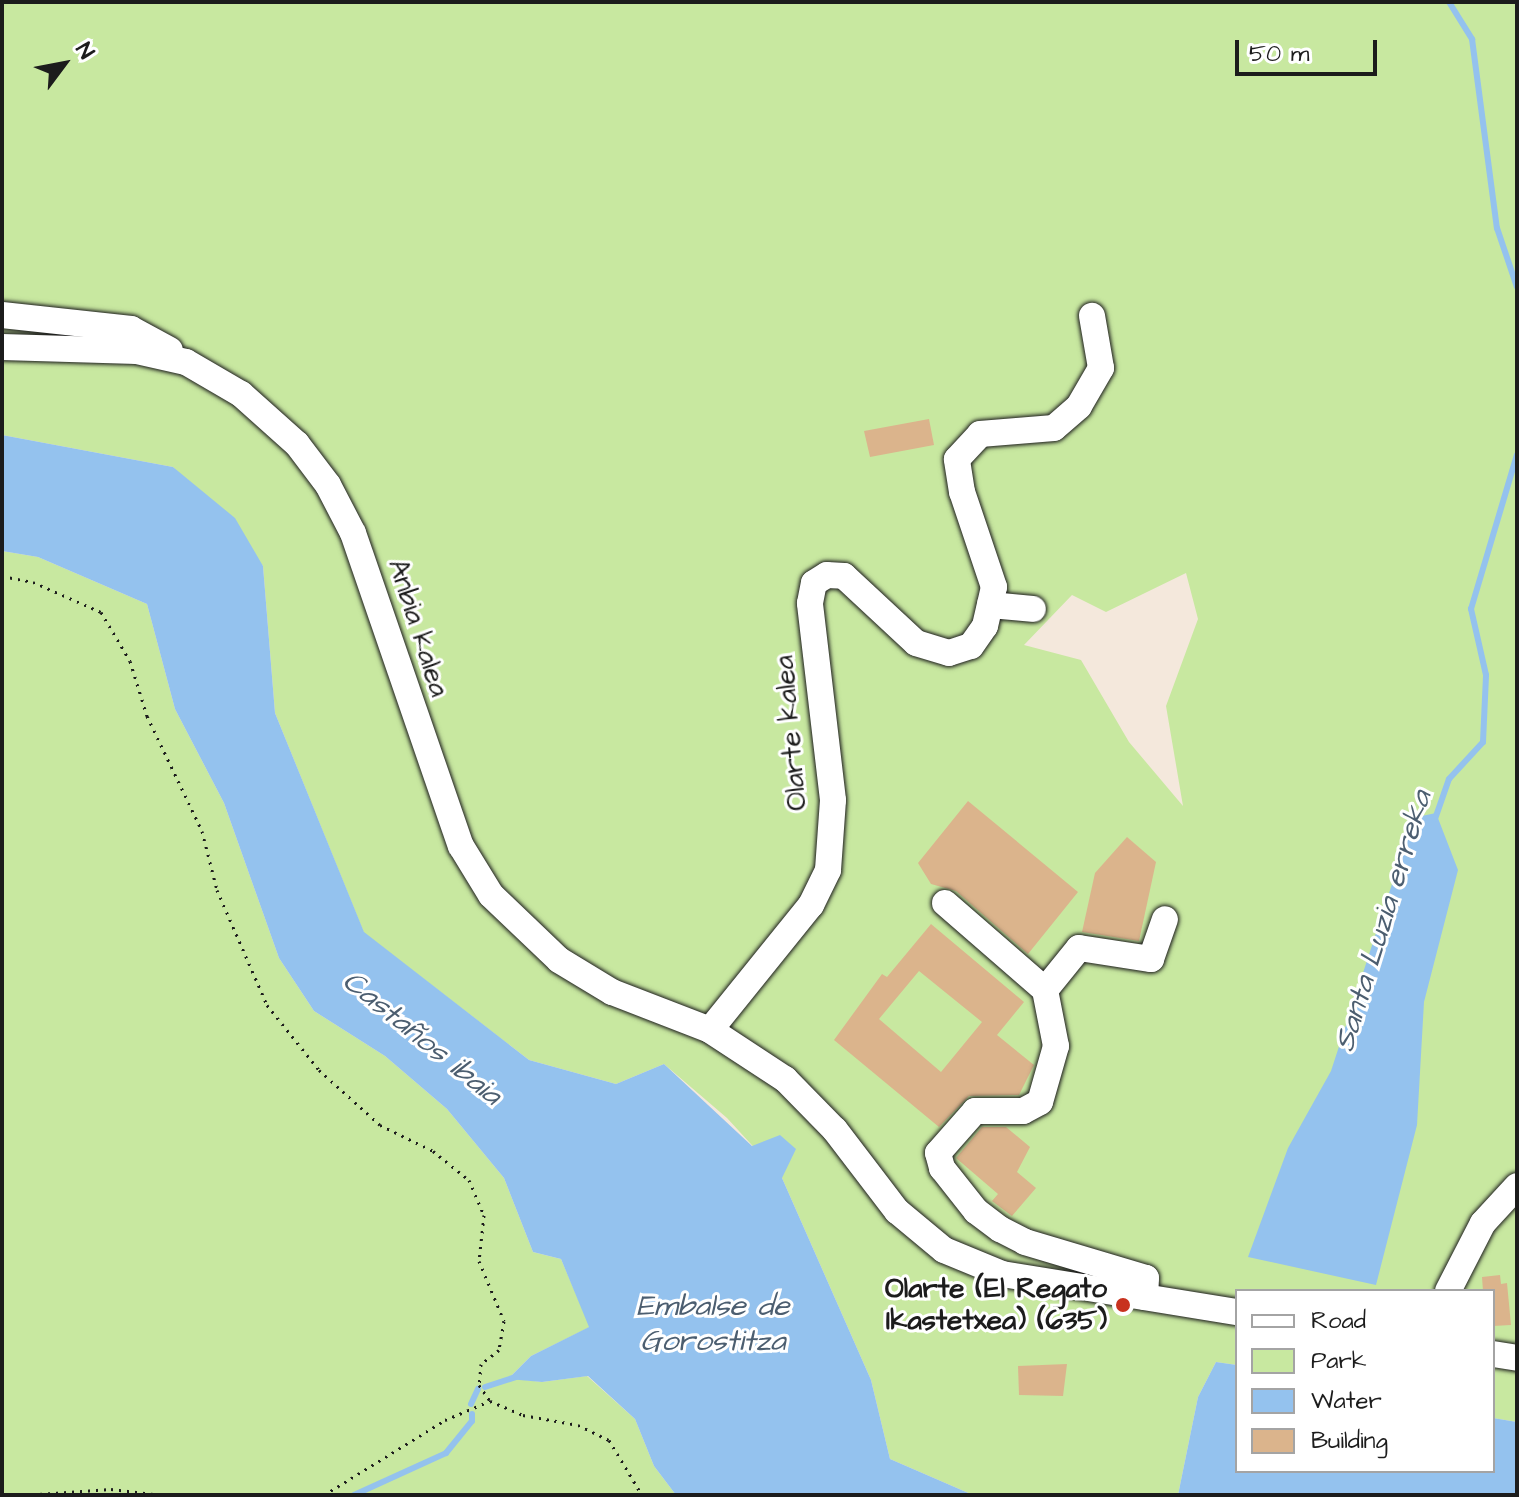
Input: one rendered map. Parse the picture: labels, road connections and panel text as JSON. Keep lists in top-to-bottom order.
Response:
{
  "streets": {
    "street": ["Anbia kalea", "Olarte kalea"]
  },
  "crossings": [
    ["Anbia kalea", "Olarte kalea"]
  ],
  "water": ["Santa Luzia erreka", "Castaños ibaia", "Embalse de Gorostitza"],
  "places": ["Olarte (El Regato Ikastetxea) (635)"],
  "legend": [
    "Road",
    "Park",
    "Water",
    "Building"
  ],
  "scale_bar": "50 m",
  "north": "top right"
}
